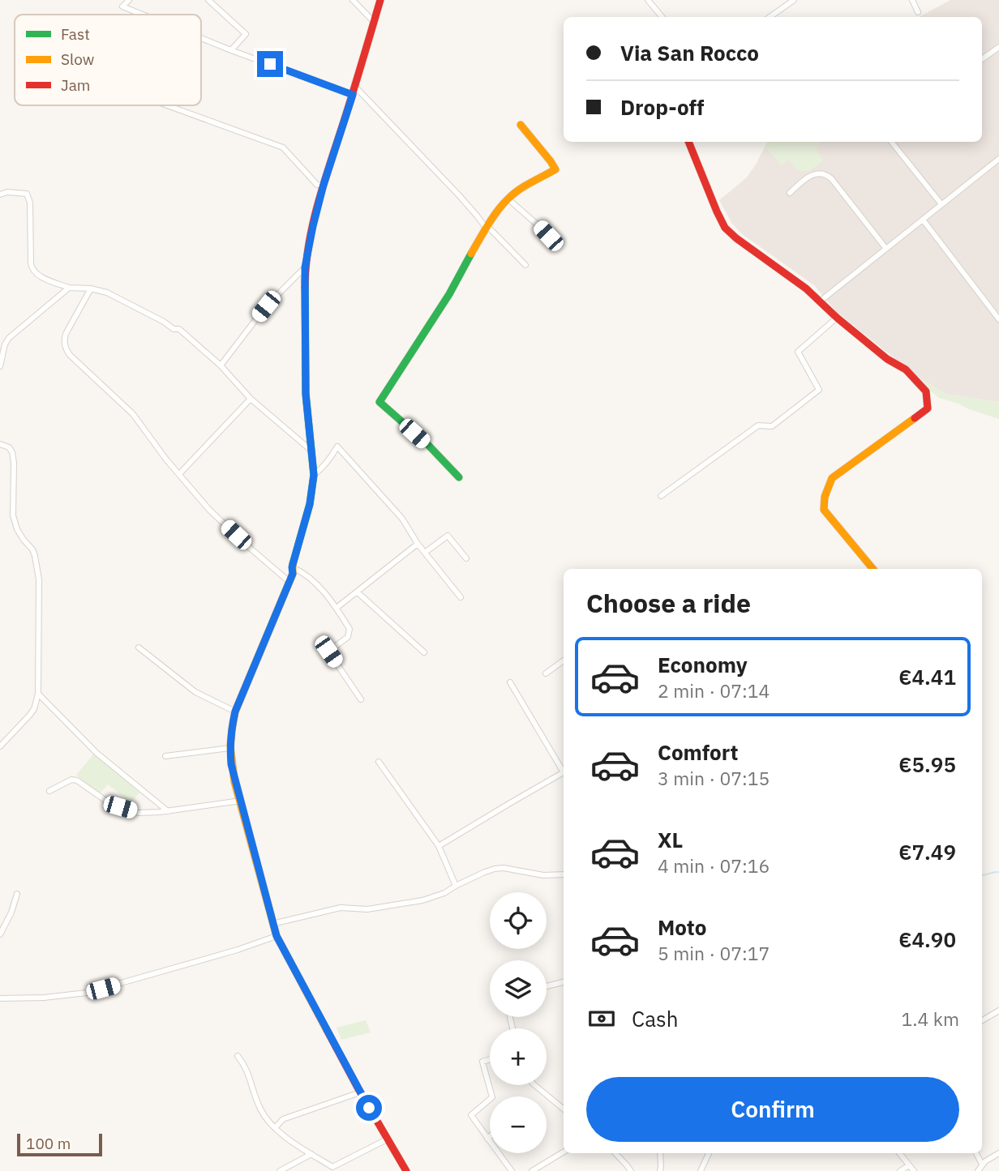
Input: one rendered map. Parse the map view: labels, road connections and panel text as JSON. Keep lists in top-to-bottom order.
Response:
{
  "legend": ["Fast", "Slow", "Jam"],
  "scale_bar": "100 m",
  "page": {
    "banner": ["Via San Rocco", "Drop-off"],
    "heading": "Choose a ride",
    "list": [
      {
        "name": "Economy",
        "note": "2 min · 07:14",
        "value": "€4.41"
      },
      {
        "name": "Comfort",
        "note": "3 min · 07:15",
        "value": "€5.95"
      },
      {
        "name": "XL",
        "note": "4 min · 07:16",
        "value": "€7.49"
      },
      {
        "name": "Moto",
        "note": "5 min · 07:17",
        "value": "€4.90"
      }
    ],
    "map_buttons": ["+", "−"],
    "pay": ["Cash", "1.4 km"],
    "buttons": "Confirm",
    "scale": "100 m"
  }
}
